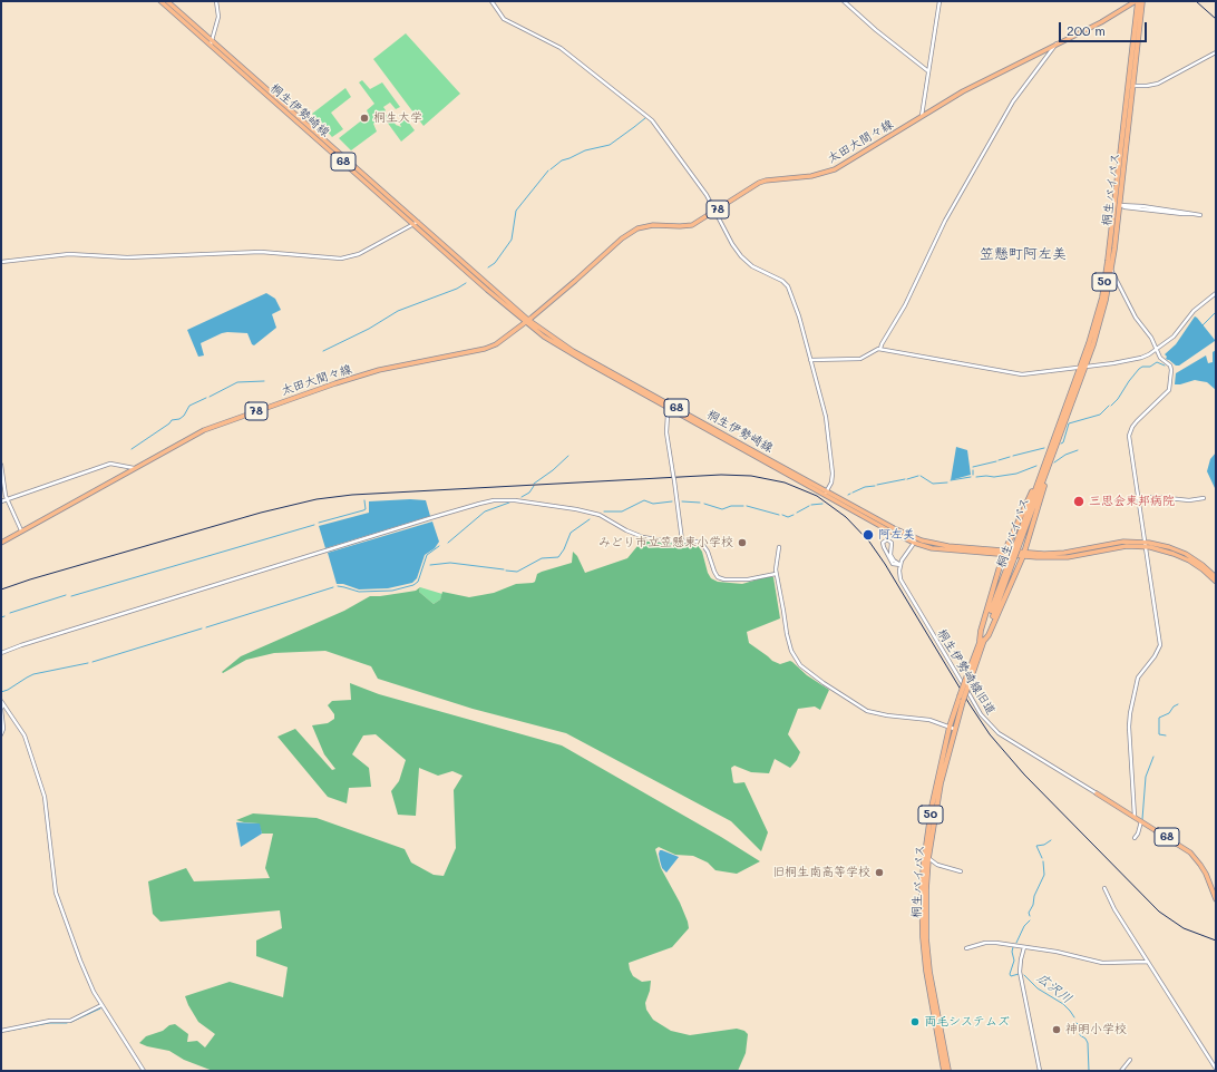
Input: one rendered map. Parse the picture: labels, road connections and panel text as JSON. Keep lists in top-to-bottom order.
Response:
{
  "streets": {
    "highway": ["桐生バイパス", "50"],
    "main road": [
      "桐生伊勢崎線",
      "太田大間々線",
      "68",
      "78"
    ],
    "street": ["桐生伊勢崎線旧道"]
  },
  "crossings": [
    ["桐生伊勢崎線", "太田大間々線"],
    ["桐生伊勢崎線", "68"],
    ["太田大間々線", "桐生バイパス"],
    ["68", "50"],
    ["68", "桐生伊勢崎線旧道"],
    ["桐生バイパス", "50"]
  ],
  "districts": ["笠懸町阿左美"],
  "water": ["広沢川"],
  "places": [
    "桐生大学",
    "三思会東邦病院",
    "阿左美",
    "みどり市立笠懸東小学校",
    "旧桐生南高等学校",
    "両毛システムズ",
    "神明小学校"
  ],
  "scale_bar": "200 m"
}
